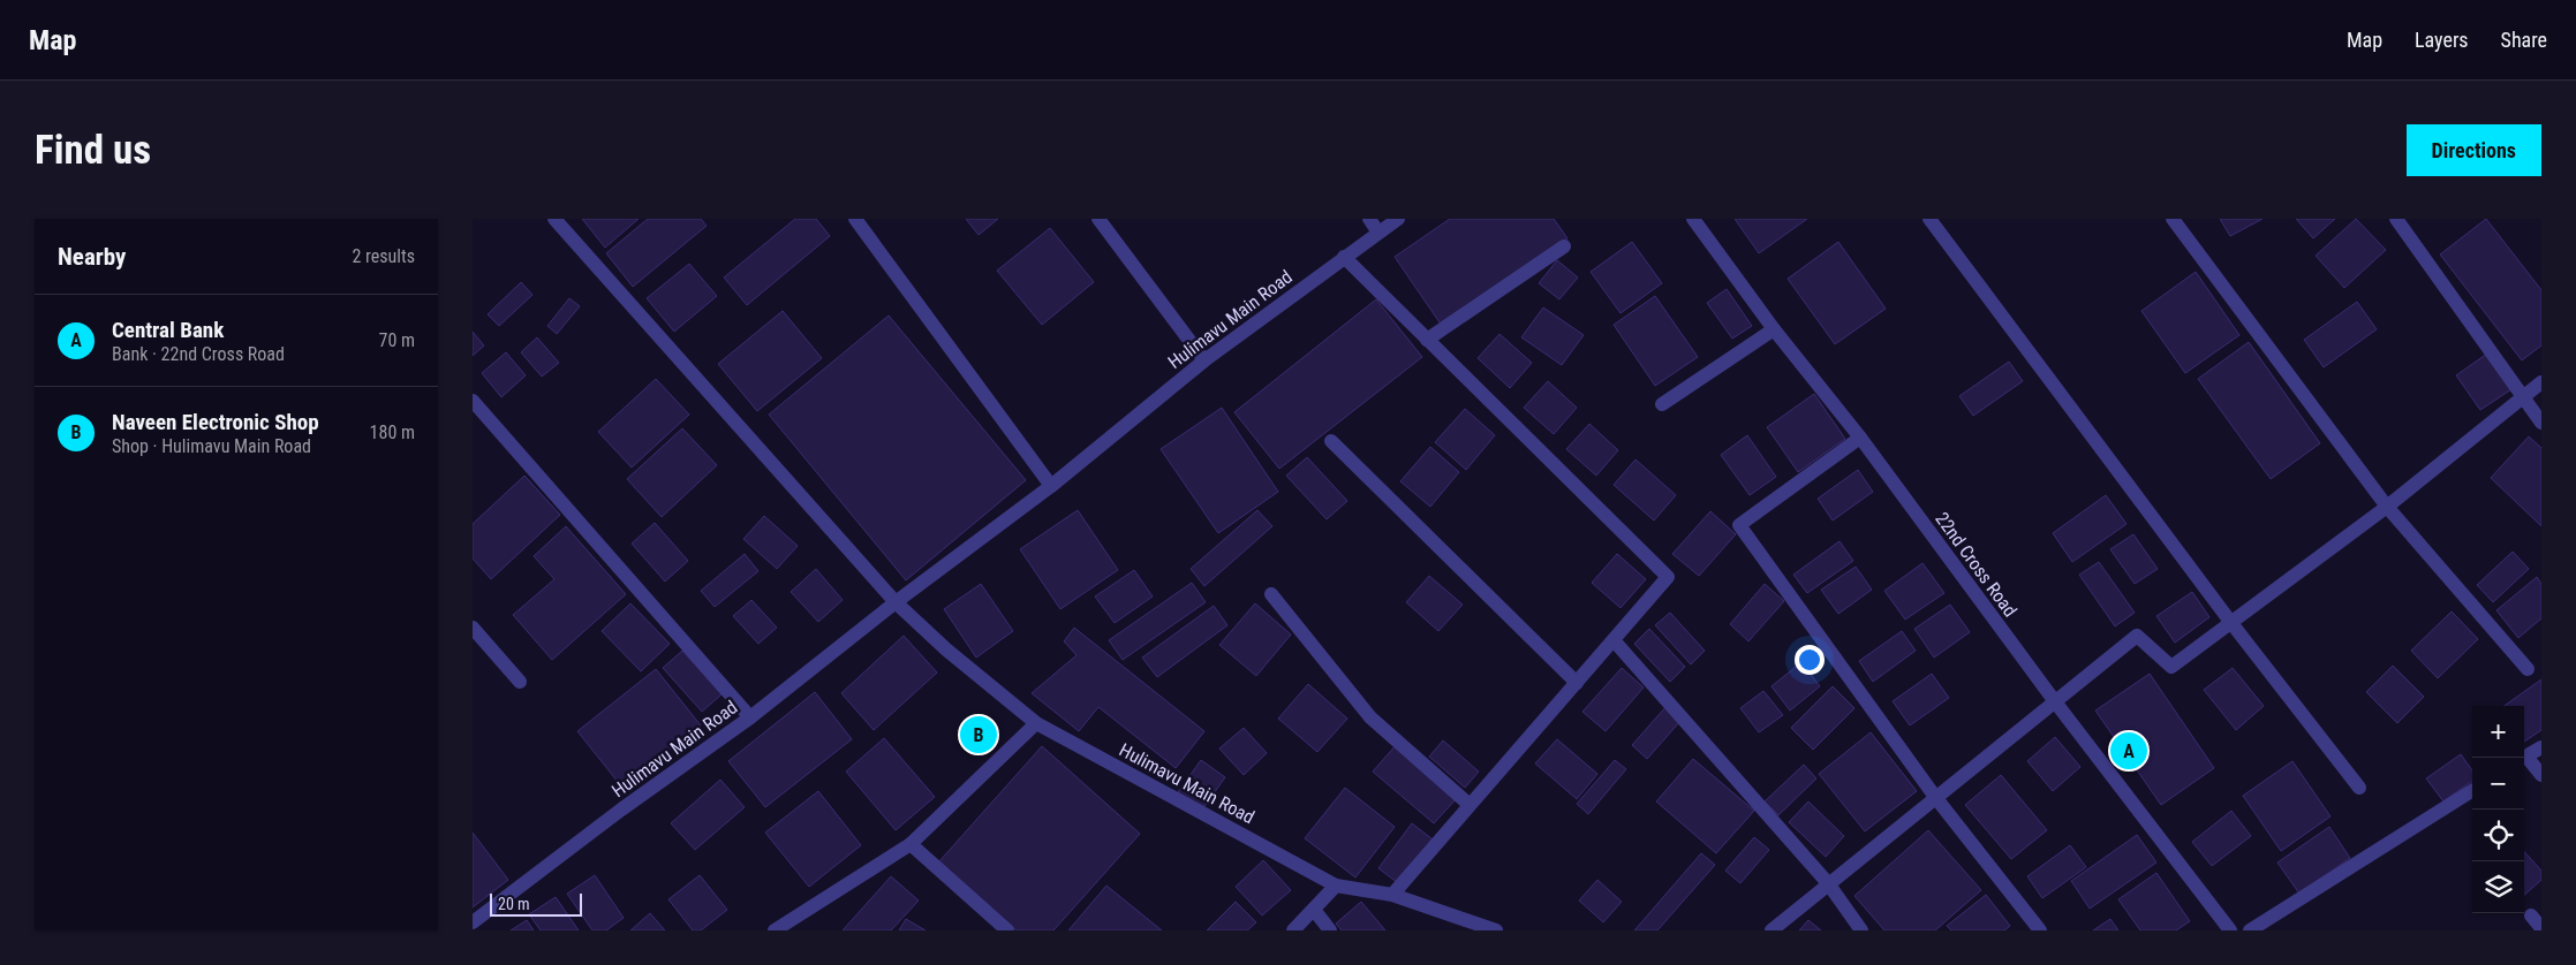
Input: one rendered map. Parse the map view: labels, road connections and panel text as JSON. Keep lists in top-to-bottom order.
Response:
{
  "streets": {
    "street": ["Hulimavu Main Road", "22nd Cross Road"]
  },
  "scale_bar": "20 m",
  "page": {
    "header": "Map",
    "nav": ["Map", "Layers", "Share"],
    "buttons": "Directions",
    "title": "Find us",
    "heading": ["Nearby", "2 results"],
    "list": [
      {
        "mark": "A",
        "name": "Central Bank",
        "note": "Bank · 22nd Cross Road",
        "value": "70 m"
      },
      {
        "mark": "B",
        "name": "Naveen Electronic Shop",
        "note": "Shop · Hulimavu Main Road",
        "value": "180 m"
      }
    ],
    "map_buttons": ["+", "−"],
    "pins": ["B", "A"],
    "scale": "20 m"
  }
}
